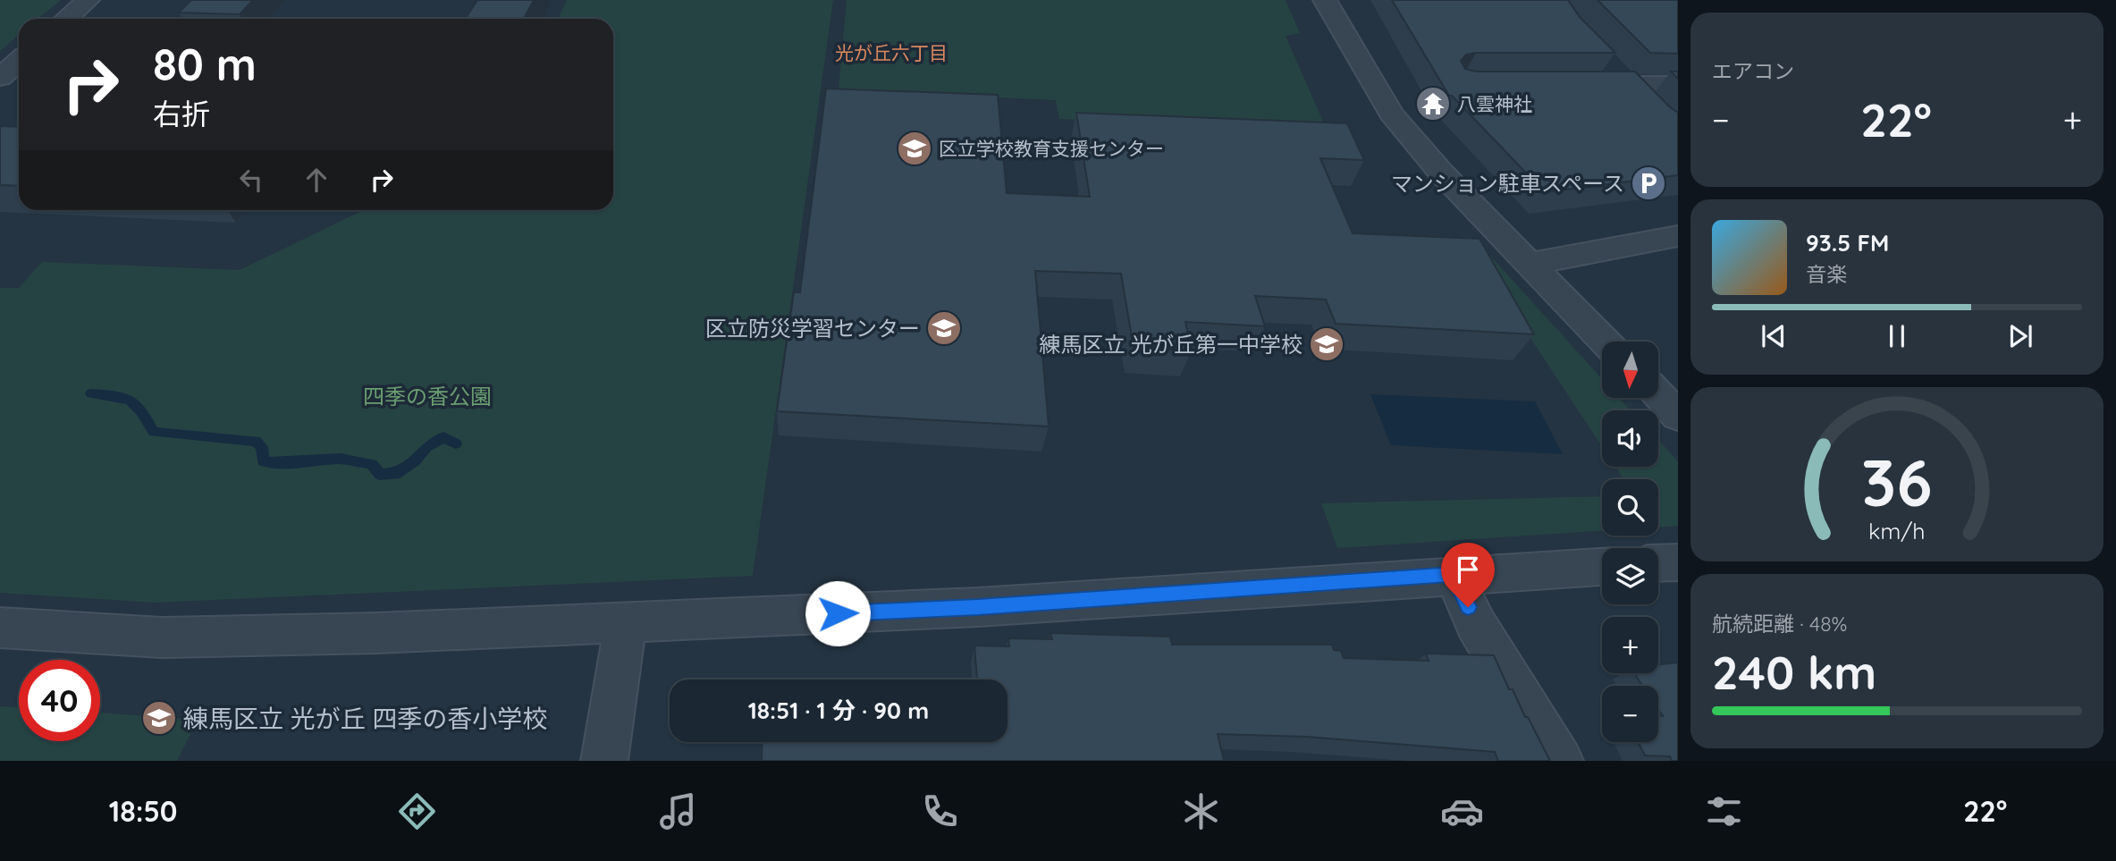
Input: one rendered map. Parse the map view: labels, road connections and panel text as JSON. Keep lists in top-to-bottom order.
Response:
{
  "districts": ["光が丘六丁目"],
  "parks": ["四季の香公園"],
  "places": {
    "temple": ["八雲神社"],
    "school or university": [
      "区立学校教育支援センター",
      "区立防災学習センター",
      "練馬区立 光が丘第一中学校",
      "練馬区立 光が丘 四季の香小学校"
    ],
    "parking": ["マンション駐車スペース"]
  },
  "north": "bottom",
  "page": {
    "tile": [
      "エアコン",
      ["航続距離 · 48%", "240 km"]
    ],
    "turn": ["80 m", "右折"],
    "heat": ["−", "22°", "+"],
    "song": ["93.5 FM", "音楽"],
    "map_buttons": ["+", "−"],
    "limit": "40",
    "trip": "18:51 · 1 分 · 90 m",
    "tabs": ["18:50", "22°"],
    "gauge": ["36", "km/h"]
  }
}
